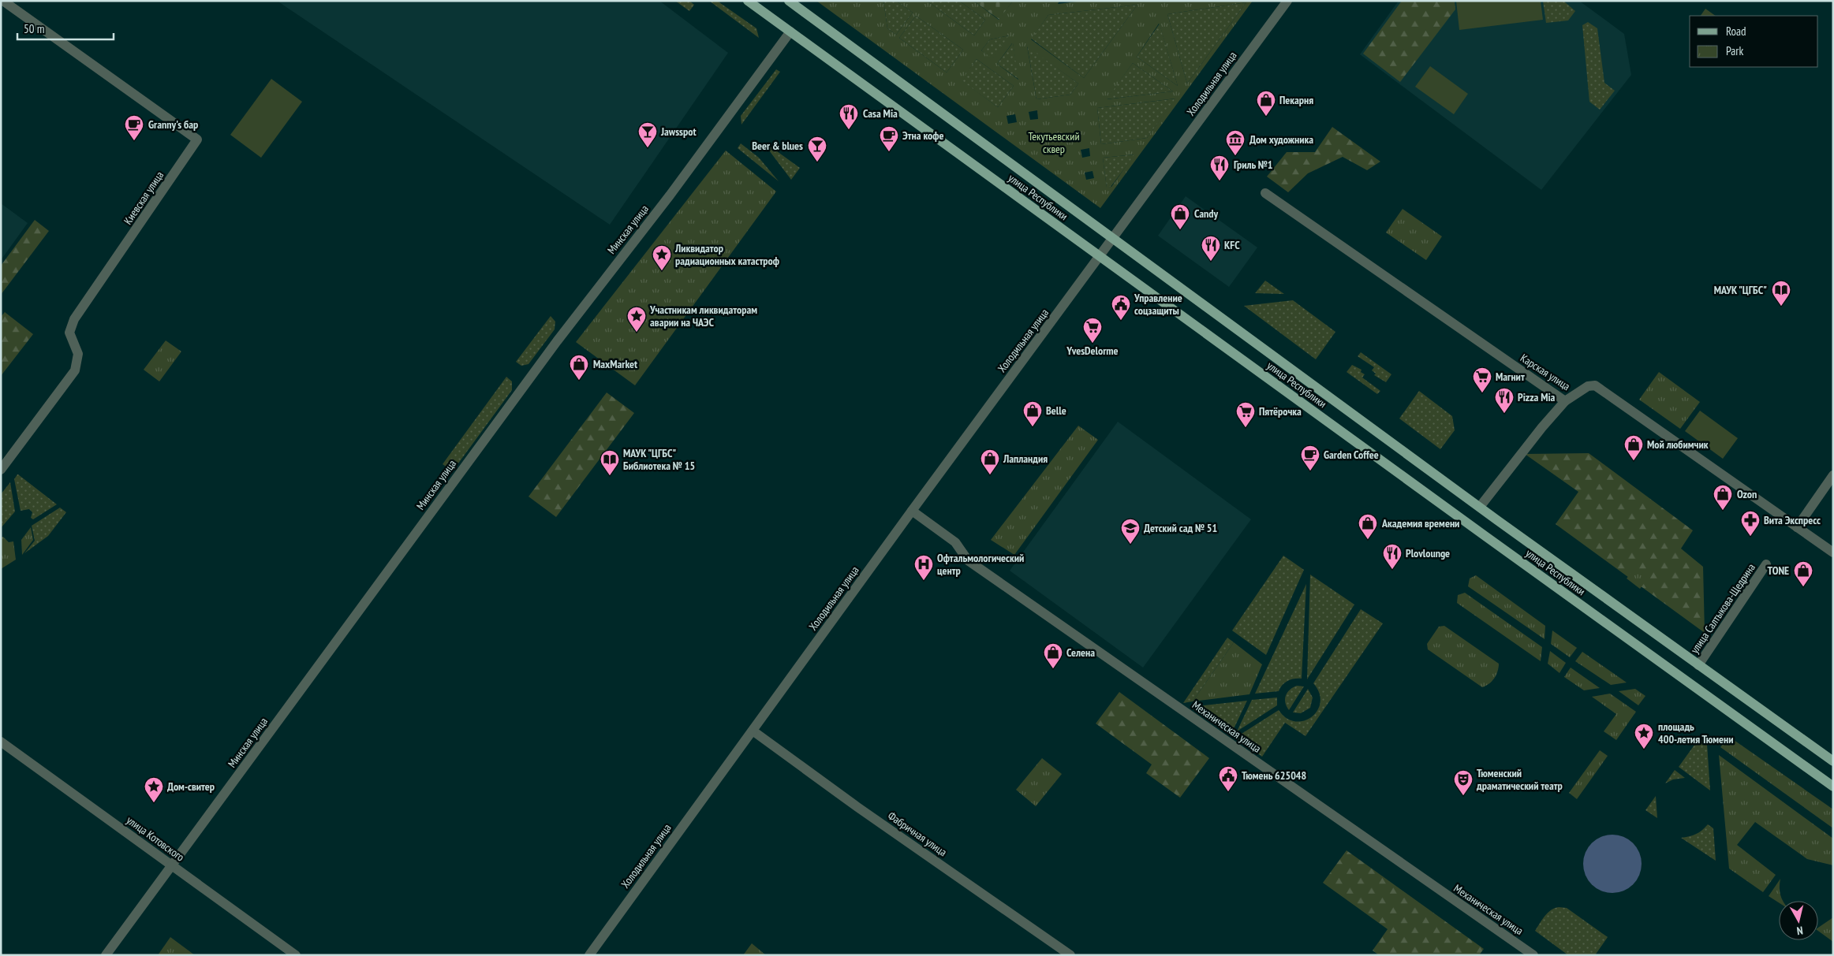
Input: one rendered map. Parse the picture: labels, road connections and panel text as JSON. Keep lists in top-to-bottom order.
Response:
{
  "streets": {
    "main road": ["улица Республики"],
    "street": [
      "Холодильная улица",
      "Киевская улица",
      "Минская улица",
      "Карская улица",
      "улица Салтыкова-Щедрина",
      "Механическая улица",
      "Фабричная улица",
      "улица Котовского"
    ]
  },
  "crossings": [
    ["Холодильная улица", "улица Республики"],
    ["Холодильная улица", "Механическая улица"],
    ["Холодильная улица", "Фабричная улица"],
    ["улица Республики", "Минская улица"],
    ["улица Республики", "улица Салтыкова-Щедрина"],
    ["Минская улица", "улица Котовского"]
  ],
  "parks": ["Текутьевский сквер"],
  "places": {
    "shop": [
      "Пекарня",
      "Candy",
      "MaxMarket",
      "Belle",
      "Мой любимчик",
      "Лапландия",
      "Ozon",
      "Академия времени",
      "TONE",
      "Селена"
    ],
    "restaurant": [
      "Casa Mia",
      "Гриль №1",
      "KFC",
      "Pizza Mia",
      "Plovlounge"
    ],
    "cafe": ["Granny's бар", "Этна кофе", "Garden Coffee"],
    "bar": ["Jawsspot", "Beer & blues"],
    "museum": ["Дом художника"],
    "place": [
      "Ликвидатор радиационных катастроф",
      "Участникам ликвидаторам аварии на ЧАЭС",
      "площадь 400-летия Тюмени",
      "Дом-свитер"
    ],
    "library": ["МАУК \"ЦГБС\"", "МАУК \"ЦГБС\" Библиотека № 15"],
    "public building": ["Управление соцзащиты", "Тюмень 625048"],
    "supermarket": ["YvesDelorme", "Магнит", "Пятёрочка"],
    "pharmacy": ["Вита Экспресс"],
    "school or university": ["Детский сад № 51"],
    "hospital": ["Офтальмологический центр"],
    "theatre": ["Тюменский драматический театр"]
  },
  "legend": ["Road", "Park"],
  "scale_bar": "50 m",
  "north": "bottom"
}
